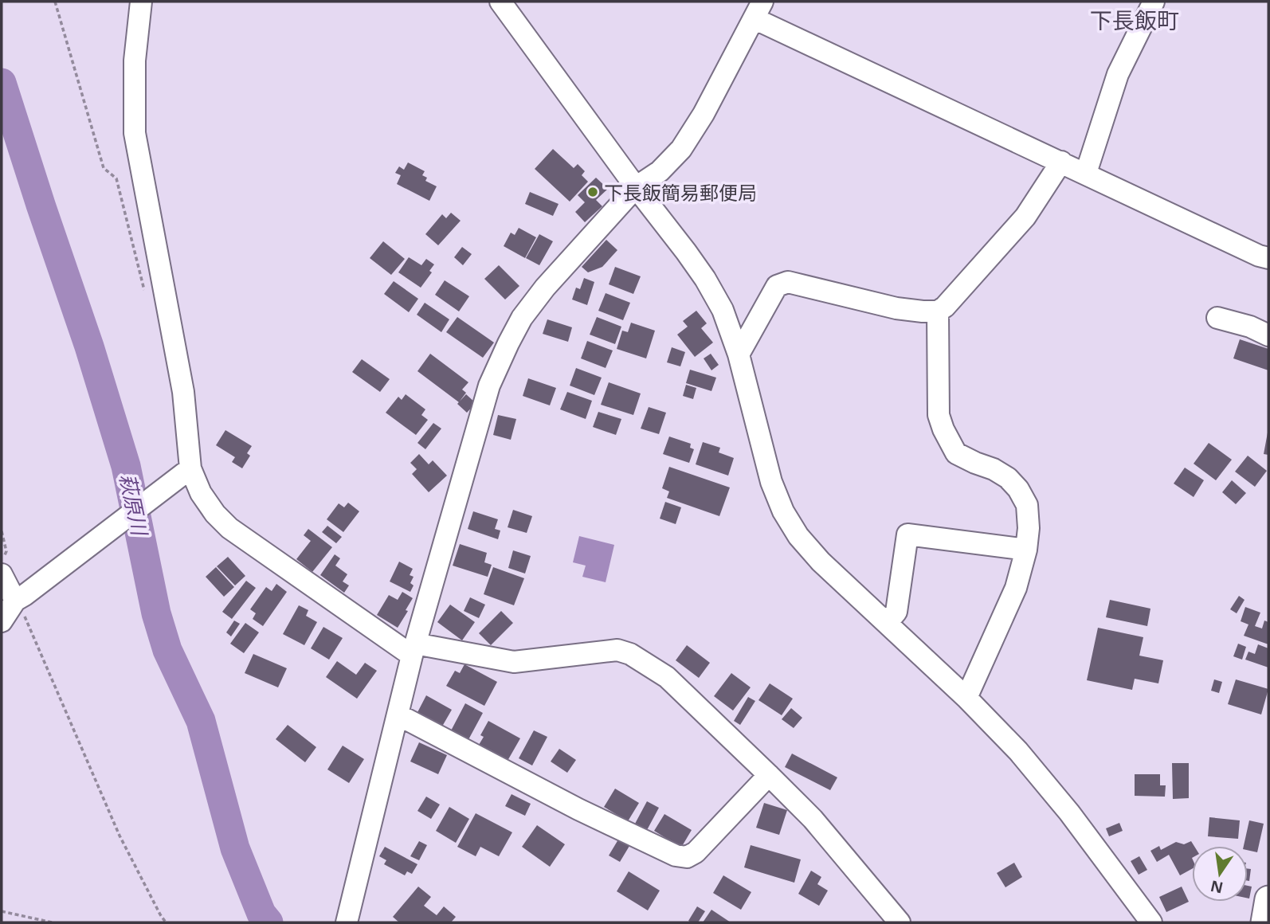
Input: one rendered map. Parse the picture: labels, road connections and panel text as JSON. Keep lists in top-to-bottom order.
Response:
{
  "districts": ["下長飯町"],
  "water": ["萩原川"],
  "places": ["下長飯簡易郵便局"],
  "north": "bottom"
}
